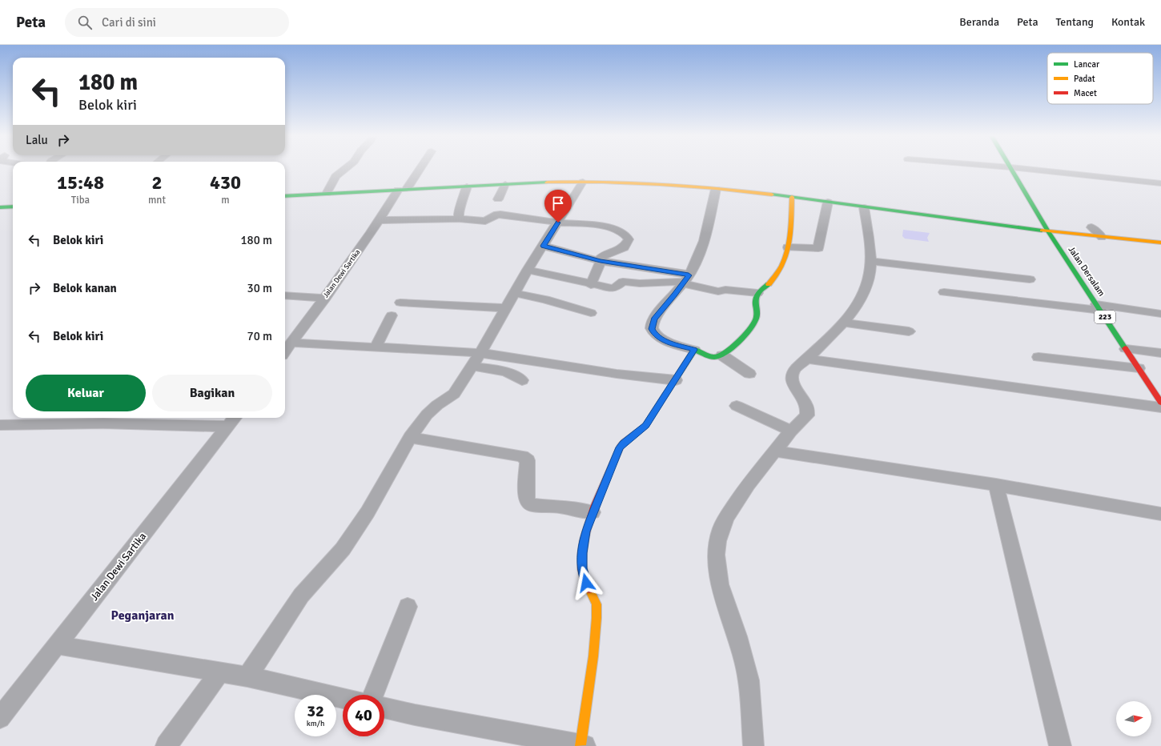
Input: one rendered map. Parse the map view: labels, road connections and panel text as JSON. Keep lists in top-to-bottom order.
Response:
{
  "streets": {
    "main road": ["Jalan Dersalam", "223"],
    "street": ["Jalan Dewi Sartika"]
  },
  "crossings": [
    ["Jalan Dersalam", "223"]
  ],
  "districts": ["Peganjaran"],
  "legend": ["Lancar", "Padat", "Macet"],
  "north": "right",
  "page": {
    "header": "Peta",
    "search": "Cari di sini",
    "nav": [
      "Beranda",
      "Peta",
      "Tentang",
      "Kontak"
    ],
    "turn": ["180 m", "Belok kiri"],
    "then": "Lalu",
    "eta": [
      "15:48",
      "Tiba",
      "2",
      "mnt",
      "430",
      "m"
    ],
    "list": [
      {
        "name": "Belok kiri",
        "value": "180 m"
      },
      {
        "name": "Belok kanan",
        "value": "30 m"
      },
      {
        "name": "Belok kiri",
        "value": "70 m"
      }
    ],
    "buttons": ["Keluar", "Bagikan"],
    "speed": "32 km/h",
    "limit": "40"
  }
}
